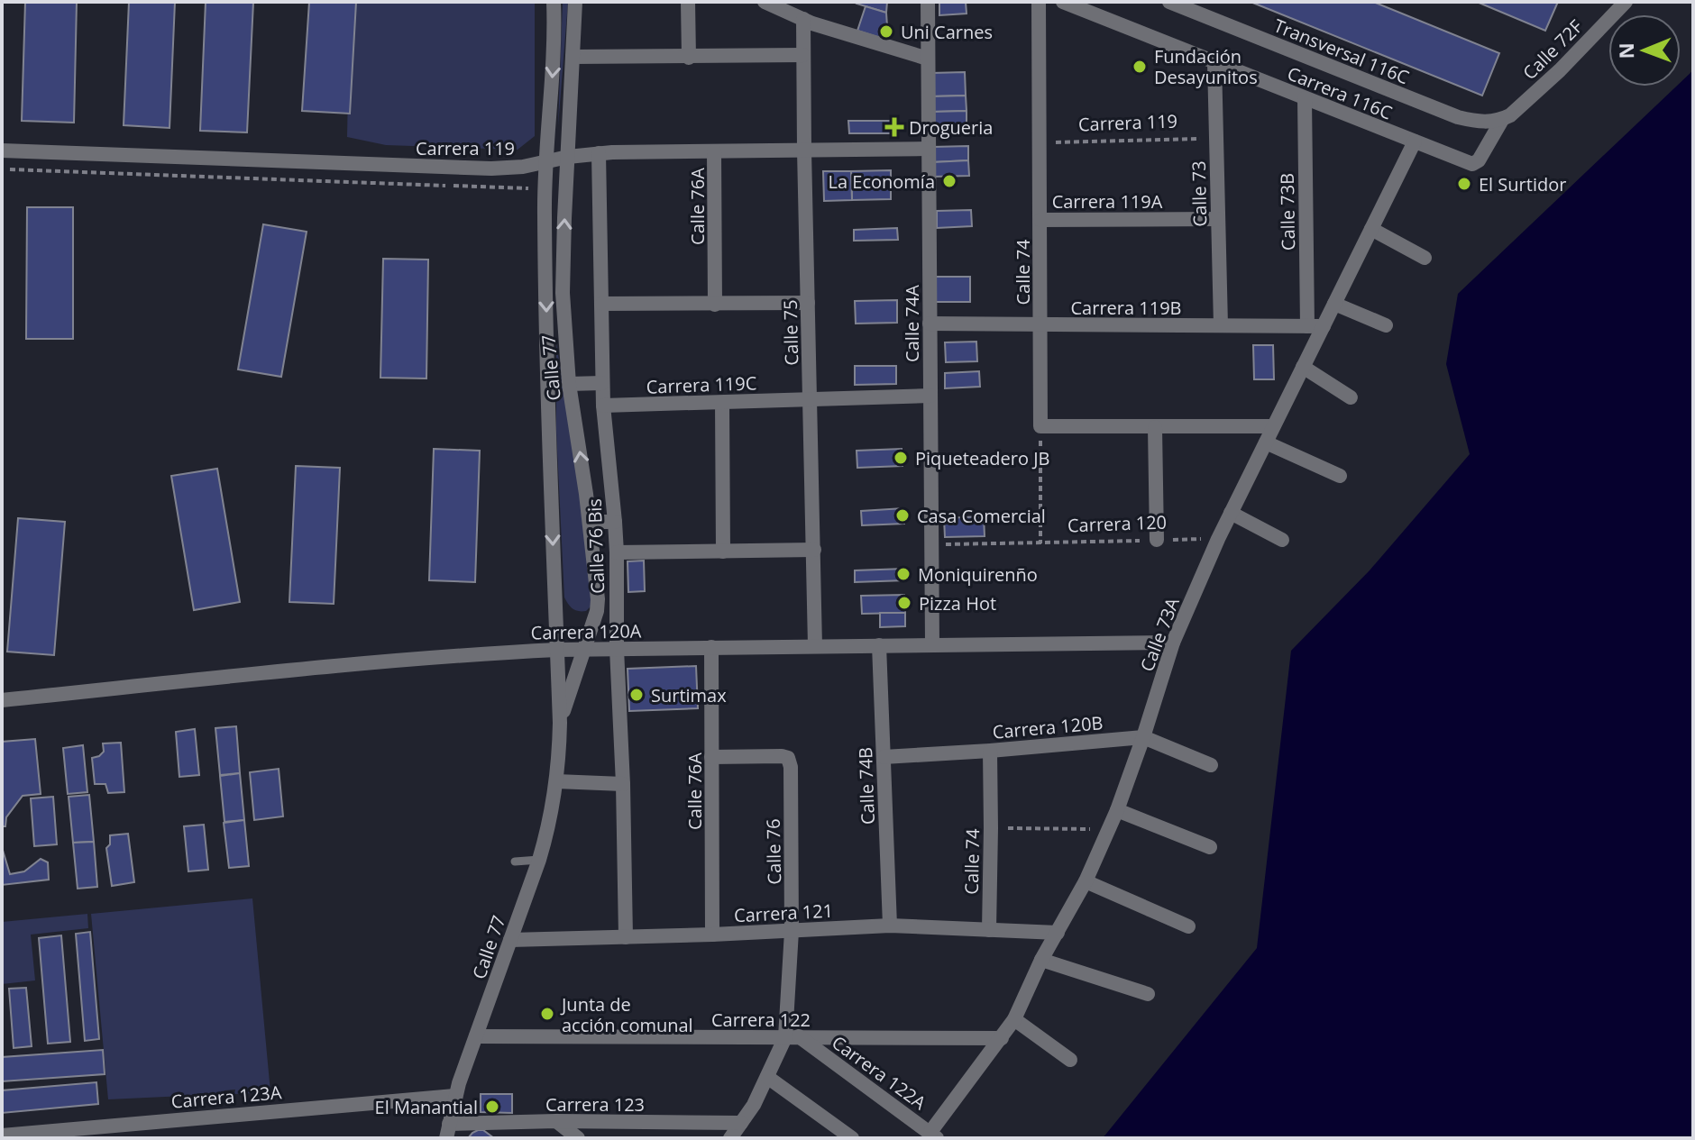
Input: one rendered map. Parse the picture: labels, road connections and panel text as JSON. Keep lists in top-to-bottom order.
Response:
{
  "streets": {
    "street": [
      "Calle 72F",
      "Transversal 116C",
      "Carrera 116C",
      "Carrera 119",
      "Calle 73",
      "Carrera 119A",
      "Calle 76A",
      "Calle 73B",
      "Calle 74",
      "Carrera 119B",
      "Calle 74A",
      "Calle 75",
      "Calle 77",
      "Carrera 119C",
      "Calle 76 Bis",
      "Carrera 120A",
      "Calle 73A",
      "Carrera 120B",
      "Calle 74B",
      "Calle 76",
      "Carrera 121",
      "Carrera 122",
      "Carrera 122A",
      "Carrera 123A",
      "Carrera 123"
    ],
    "path": ["Carrera 120"]
  },
  "crossings": [
    ["Calle 72F", "Transversal 116C"],
    ["Calle 72F", "Carrera 116C"],
    ["Transversal 116C", "Carrera 116C"],
    ["Carrera 116C", "Calle 73"],
    ["Carrera 116C", "Calle 73B"],
    ["Carrera 116C", "Calle 73A"],
    ["Carrera 119", "Calle 73"],
    ["Carrera 119", "Calle 76A"],
    ["Carrera 119", "Calle 74"],
    ["Carrera 119", "Calle 74A"],
    ["Carrera 119", "Calle 75"],
    ["Carrera 119", "Calle 77"],
    ["Carrera 119", "Calle 76 Bis"],
    ["Calle 73", "Carrera 119A"],
    ["Calle 73", "Carrera 119B"],
    ["Carrera 119A", "Calle 74"],
    ["Calle 76A", "Carrera 120A"],
    ["Calle 76A", "Calle 76"],
    ["Calle 76A", "Carrera 121"],
    ["Calle 73B", "Carrera 119B"],
    ["Calle 74", "Carrera 119B"],
    ["Calle 74", "Carrera 120B"],
    ["Calle 74", "Carrera 121"],
    ["Carrera 119B", "Calle 74A"],
    ["Carrera 119B", "Calle 73A"],
    ["Calle 74A", "Carrera 119C"],
    ["Calle 74A", "Carrera 120"],
    ["Calle 74A", "Carrera 120A"],
    ["Calle 75", "Carrera 119C"],
    ["Calle 75", "Carrera 120A"],
    ["Calle 77", "Carrera 120A"],
    ["Calle 77", "Carrera 121"],
    ["Calle 77", "Carrera 122"],
    ["Calle 77", "Carrera 123A"],
    ["Calle 77", "Carrera 123"],
    ["Carrera 119C", "Calle 76 Bis"],
    ["Carrera 120", "Calle 73A"],
    ["Calle 76 Bis", "Carrera 120A"],
    ["Calle 76 Bis", "Carrera 121"],
    ["Carrera 120A", "Calle 73A"],
    ["Carrera 120A", "Calle 74B"],
    ["Calle 73A", "Carrera 120B"],
    ["Calle 73A", "Carrera 121"],
    ["Calle 73A", "Carrera 122"],
    ["Calle 73A", "Carrera 122A"],
    ["Carrera 120B", "Calle 74B"],
    ["Calle 74B", "Carrera 121"],
    ["Calle 76", "Carrera 121"],
    ["Calle 76", "Carrera 122"],
    ["Calle 76", "Carrera 122A"],
    ["Calle 76", "Carrera 123"],
    ["Carrera 122", "Carrera 122A"]
  ],
  "places": {
    "other": [
      "Uni Carnes",
      "Fundación Desayunitos",
      "La Economía",
      "El Surtidor",
      "Piqueteadero JB",
      "Casa Comercial",
      "Moniquirenño",
      "Pizza Hot",
      "Surtimax",
      "Junta de acción comunal",
      "El Manantial"
    ],
    "health": ["Drogueria"]
  },
  "north": "left"
}
